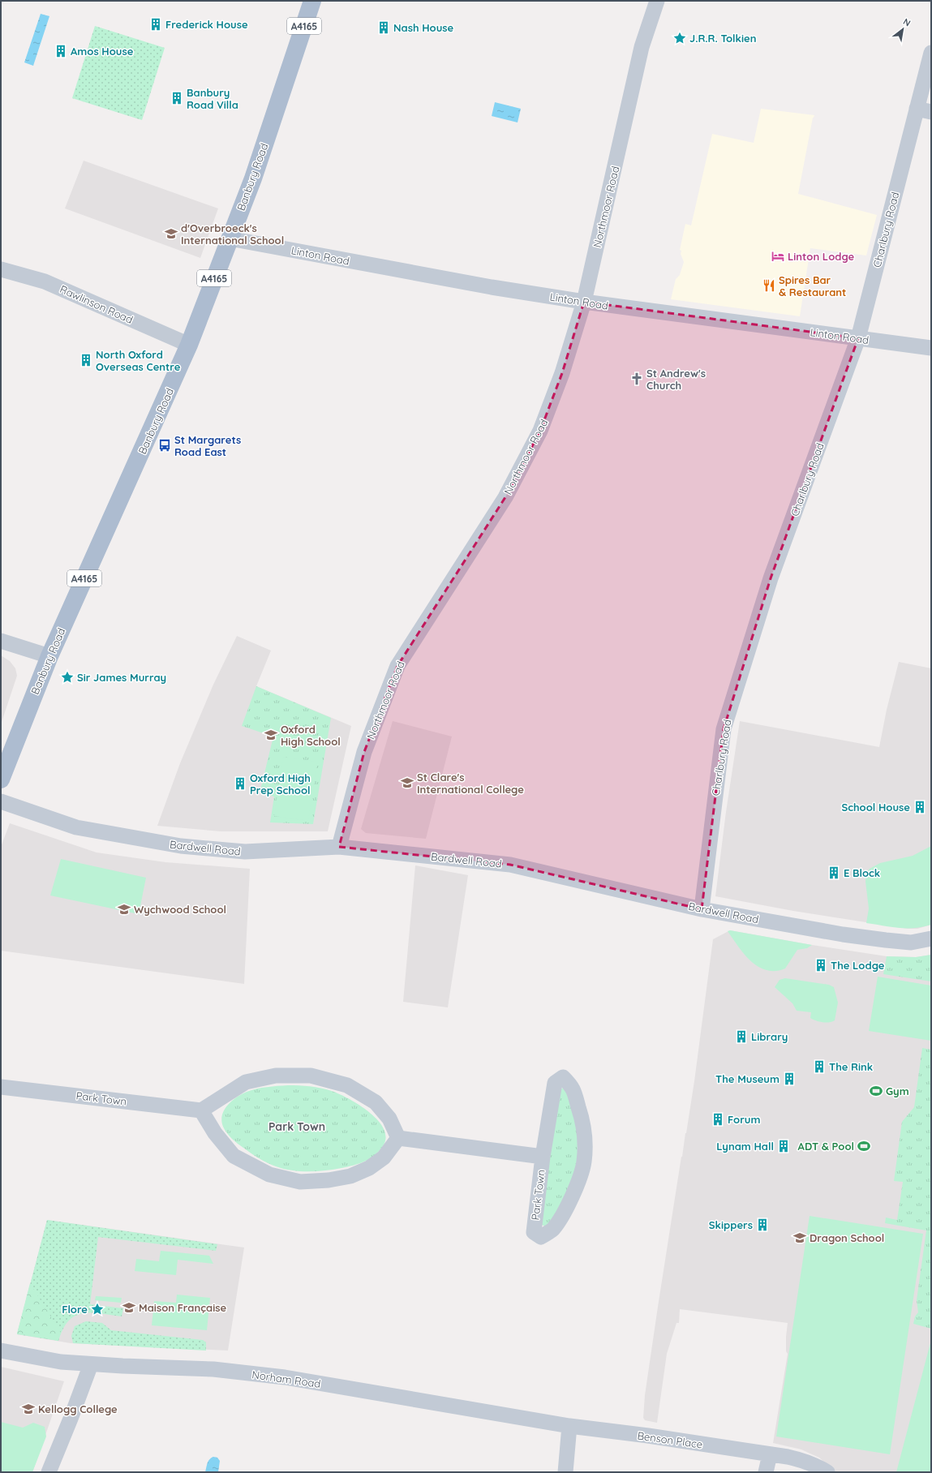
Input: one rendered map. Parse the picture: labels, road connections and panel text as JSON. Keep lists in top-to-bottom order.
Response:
{
  "streets": {
    "main road": ["A4165", "Banbury Road"],
    "street": [
      "Northmoor Road",
      "Charlbury Road",
      "Linton Road",
      "Rawlinson Road",
      "Bardwell Road",
      "Park Town",
      "Norham Road",
      "Benson Place"
    ]
  },
  "crossings": [
    ["Banbury Road", "Linton Road"],
    ["Banbury Road", "Rawlinson Road"],
    ["Northmoor Road", "Linton Road"],
    ["Northmoor Road", "Bardwell Road"],
    ["Charlbury Road", "Linton Road"],
    ["Charlbury Road", "Bardwell Road"],
    ["Norham Road", "Benson Place"]
  ],
  "districts": ["Park Town"],
  "places": {
    "building": [
      "Frederick House",
      "Nash House",
      "Amos House",
      "Banbury Road Villa",
      "North Oxford Overseas Centre",
      "Oxford High Prep School",
      "School House",
      "E Block",
      "The Lodge",
      "Library",
      "The Rink",
      "The Museum",
      "Forum",
      "Lynam Hall",
      "Skippers"
    ],
    "place": ["J.R.R. Tolkien", "Sir James Murray", "Flore"],
    "school or university": [
      "d'Overbroeck's International School",
      "Oxford High School",
      "St Clare's International College",
      "Wychwood School",
      "Dragon School",
      "Maison Française",
      "Kellogg College"
    ],
    "hotel": ["Linton Lodge"],
    "restaurant": ["Spires Bar & Restaurant"],
    "church": ["St Andrew's Church"],
    "bus stop": ["St Margarets Road East"],
    "sports": ["Gym", "ADT & Pool"]
  },
  "north": "top right"
}
